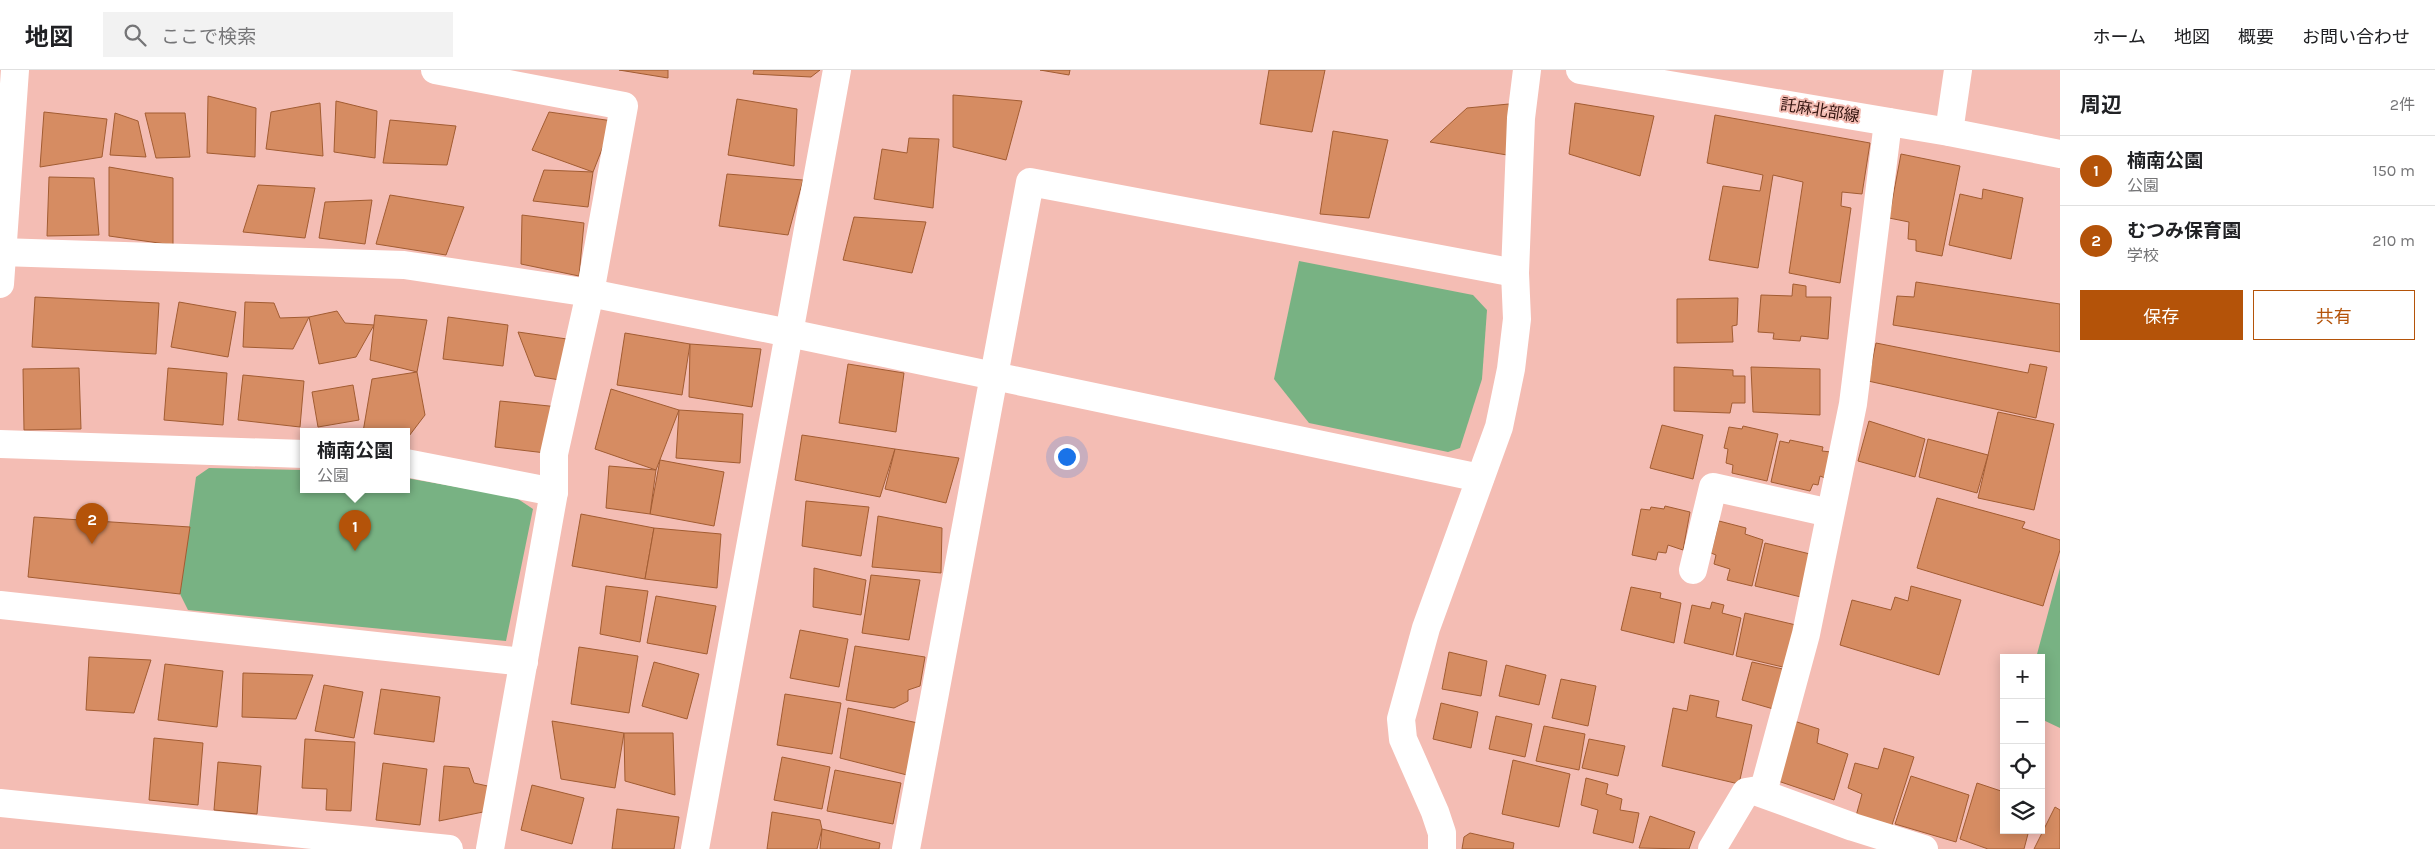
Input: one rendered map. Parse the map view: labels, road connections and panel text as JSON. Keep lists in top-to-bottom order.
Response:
{
  "streets": {
    "street": ["託麻北部線"]
  },
  "page": {
    "header": "地図",
    "search": "ここで検索",
    "nav": [
      "ホーム",
      "地図",
      "概要",
      "お問い合わせ"
    ],
    "heading": ["周辺", "2件"],
    "list": [
      {
        "mark": "1",
        "name": "楠南公園",
        "note": "公園",
        "value": "150 m"
      },
      {
        "mark": "2",
        "name": "むつみ保育園",
        "note": "学校",
        "value": "210 m"
      }
    ],
    "buttons": ["保存", "共有"],
    "popup": ["楠南公園", "公園"],
    "pins": ["2", "1"],
    "map_buttons": ["+", "−"]
  }
}
